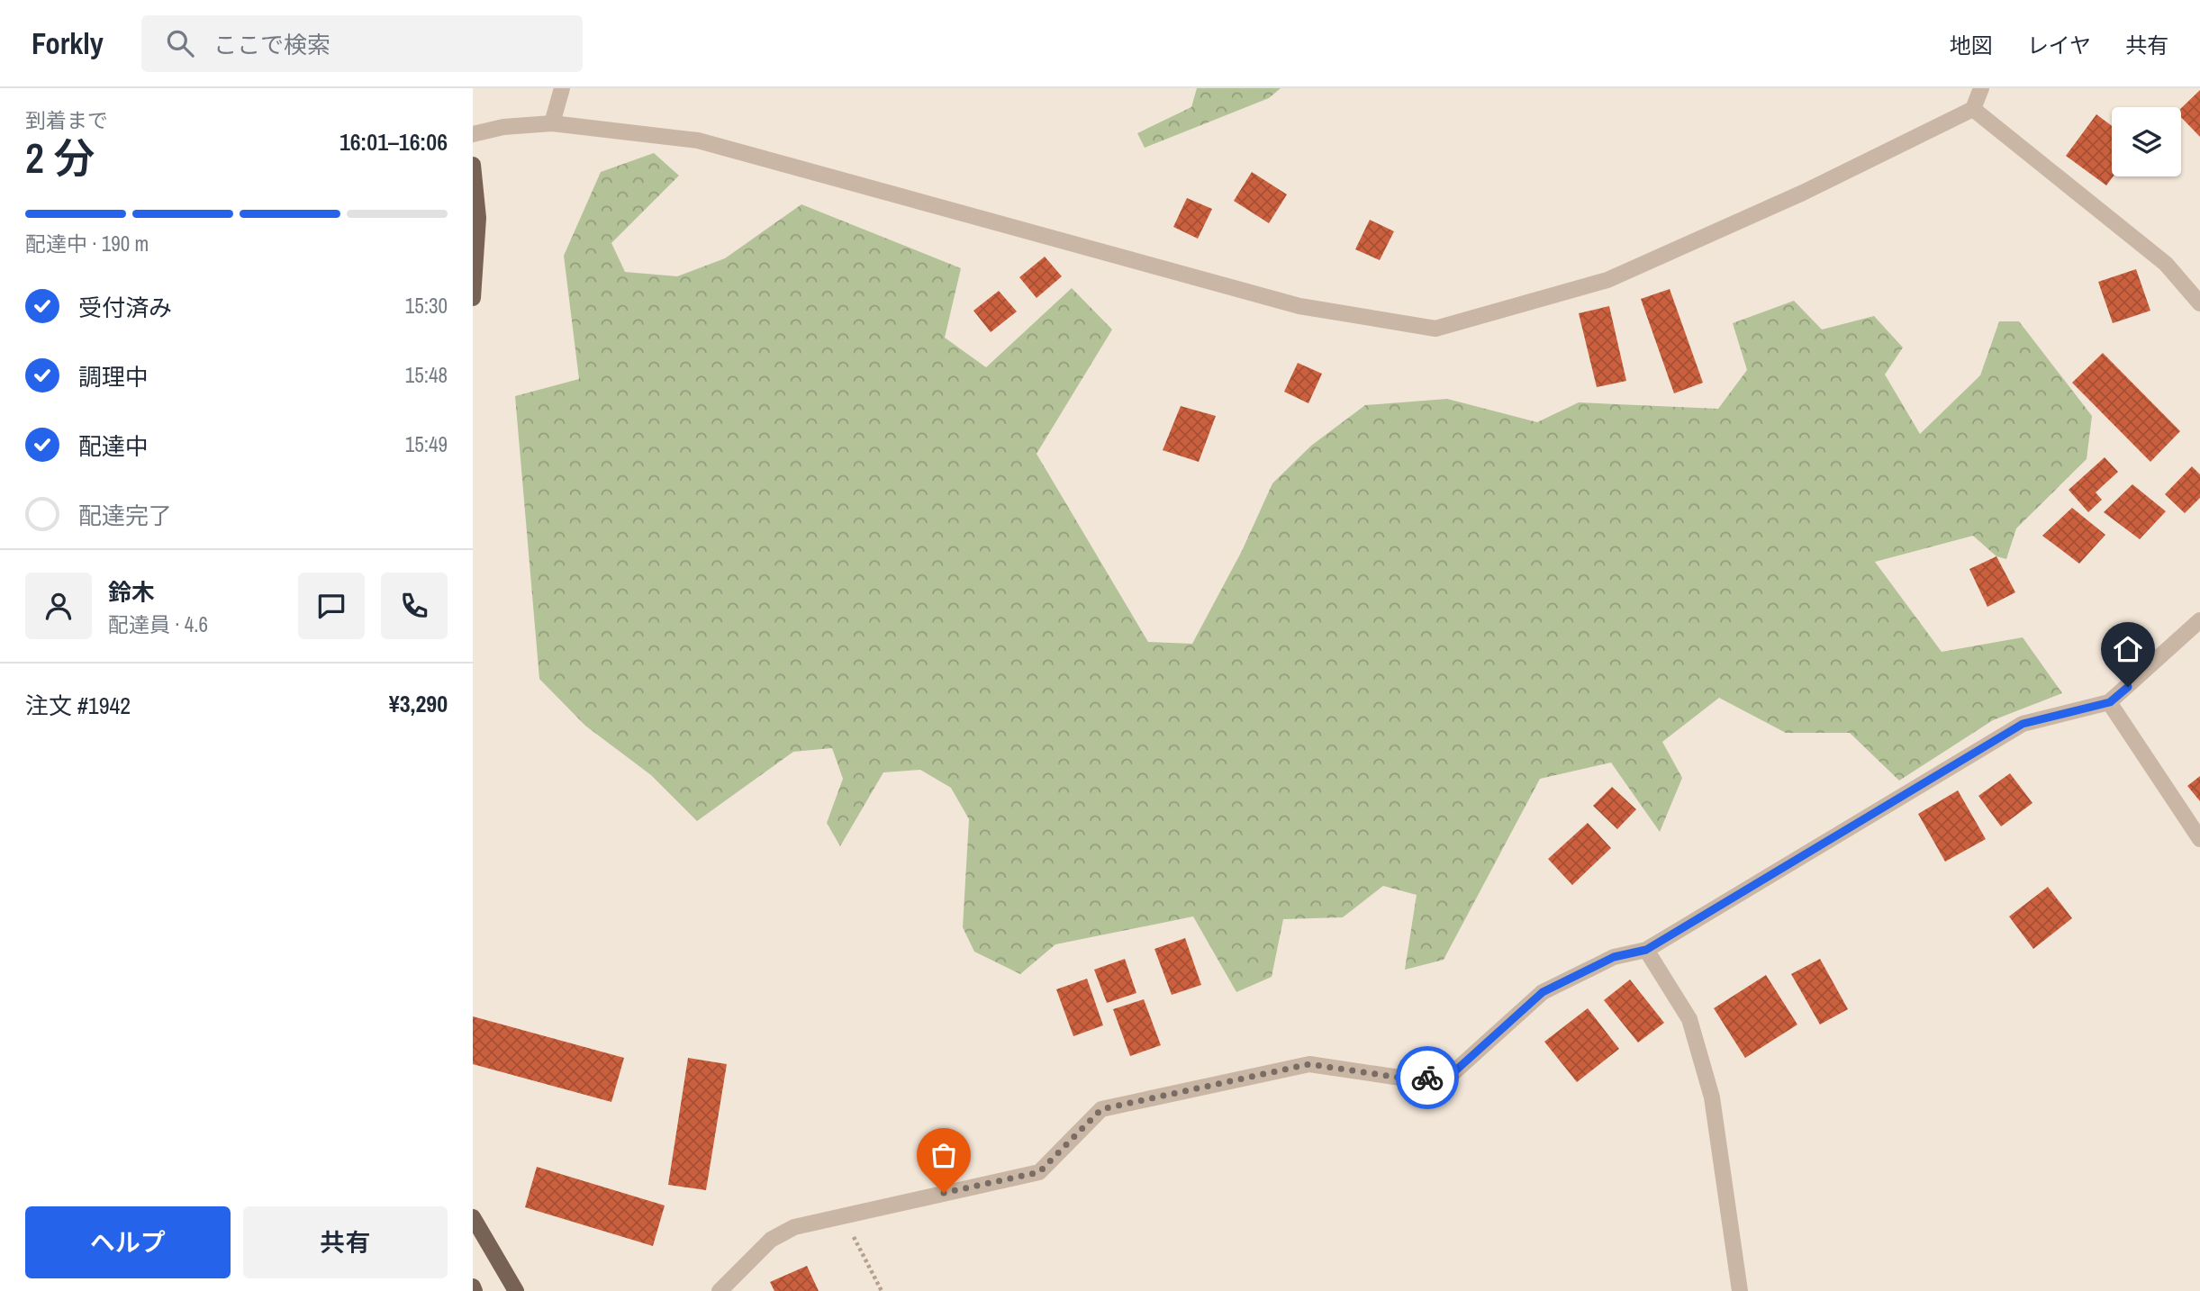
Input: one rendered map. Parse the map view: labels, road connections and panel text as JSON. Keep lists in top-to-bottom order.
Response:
{
  "page": {
    "header": "Forkly",
    "search": "ここで検索",
    "nav": ["地図", "レイヤ", "共有"],
    "heading": ["2 分", "到着まで", "16:01–16:06"],
    "panel": [
      "鈴木",
      "配達員 · 4.6",
      "注文 #1942",
      "¥3,290"
    ],
    "bar": "配達中 · 190 m",
    "list": [
      ["受付済み", "15:30"],
      ["調理中", "15:48"],
      ["配達中", "15:49"],
      "配達完了"
    ],
    "buttons": ["ヘルプ", "共有"]
  }
}
